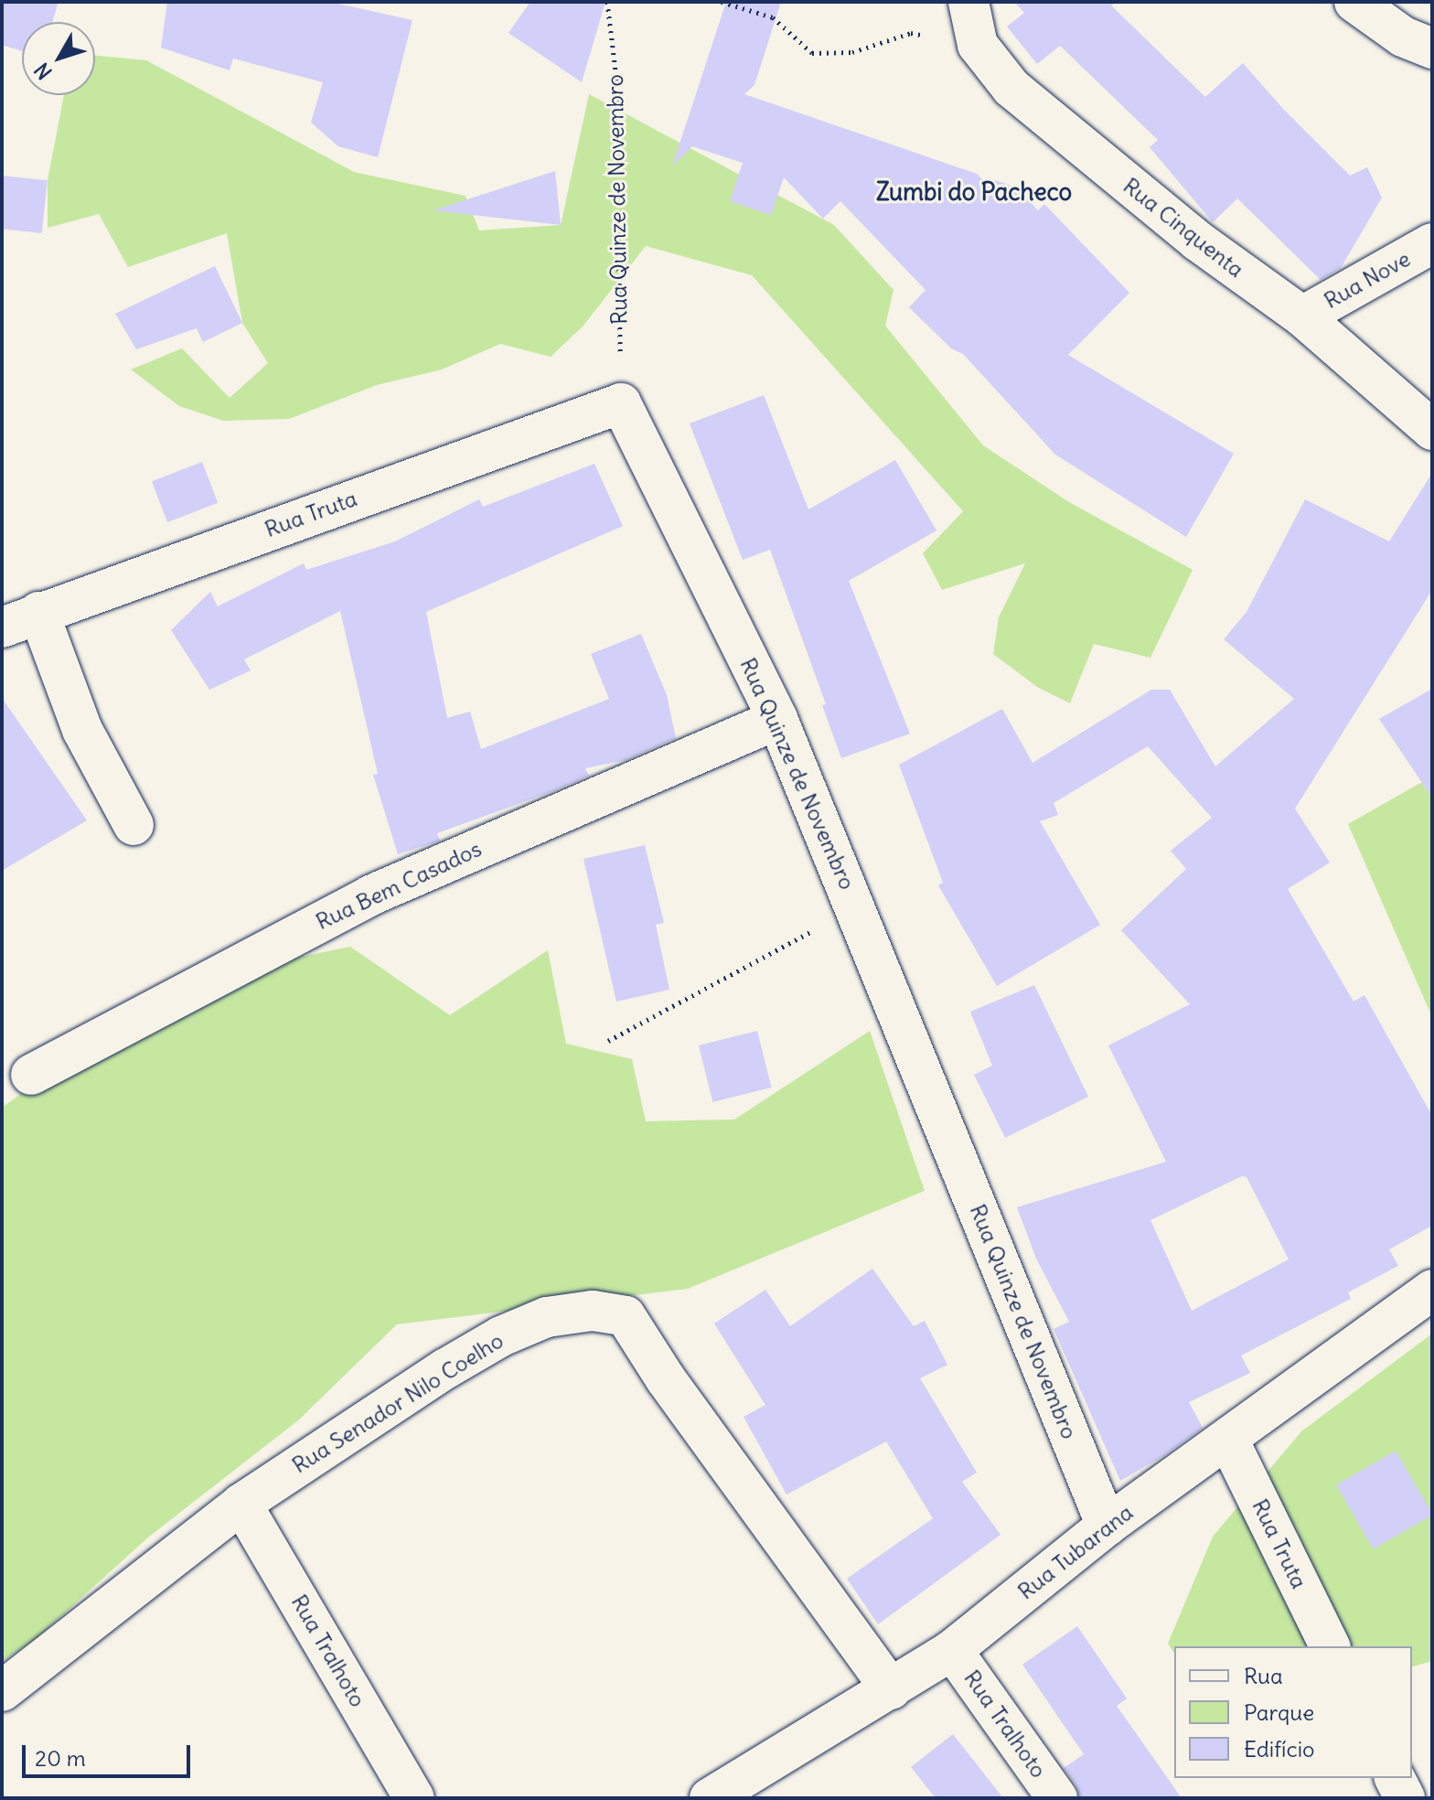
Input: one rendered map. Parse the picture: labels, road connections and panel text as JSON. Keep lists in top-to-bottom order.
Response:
{
  "streets": {
    "street": [
      "Rua Quinze de Novembro",
      "Rua Cinquenta",
      "Rua Nove",
      "Rua Truta",
      "Rua Bem Casados",
      "Rua Senador Nilo Coelho",
      "Rua Tubarana",
      "Rua Tralhoto"
    ]
  },
  "crossings": [
    ["Rua Quinze de Novembro", "Rua Truta"],
    ["Rua Quinze de Novembro", "Rua Bem Casados"],
    ["Rua Quinze de Novembro", "Rua Tubarana"],
    ["Rua Cinquenta", "Rua Nove"],
    ["Rua Truta", "Rua Tubarana"],
    ["Rua Senador Nilo Coelho", "Rua Tubarana"],
    ["Rua Senador Nilo Coelho", "Rua Tralhoto"],
    ["Rua Tubarana", "Rua Tralhoto"]
  ],
  "districts": ["Zumbi do Pacheco"],
  "legend": ["Rua", "Parque", "Edifício"],
  "scale_bar": "20 m",
  "north": "bottom left"
}
